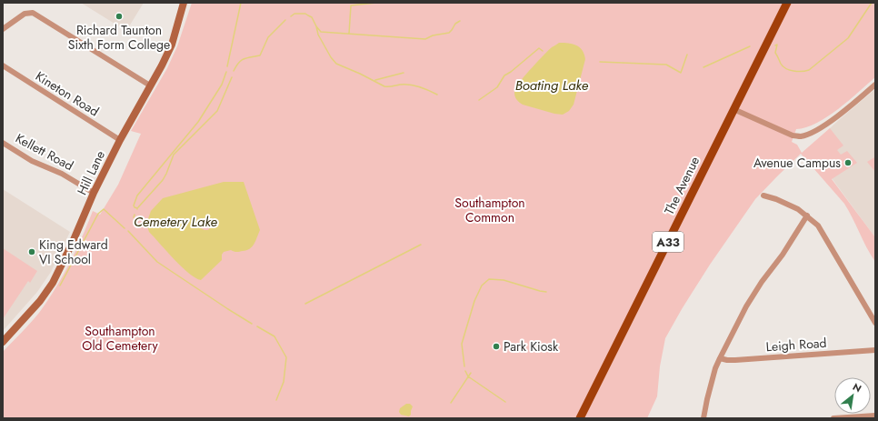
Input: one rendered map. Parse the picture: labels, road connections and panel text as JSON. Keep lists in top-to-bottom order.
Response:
{
  "streets": {
    "main road": ["The Avenue", "A33"],
    "street": [
      "Kineton Road",
      "Kellett Road",
      "Hill Lane",
      "Leigh Road"
    ]
  },
  "crossings": [
    ["Kineton Road", "Hill Lane"],
    ["Kellett Road", "Hill Lane"]
  ],
  "water": ["Boating Lake", "Cemetery Lake"],
  "parks": ["Southampton Common", "Southampton Old Cemetery"],
  "places": [
    "Richard Taunton Sixth Form College",
    "Avenue Campus",
    "King Edward VI School",
    "Park Kiosk"
  ],
  "north": "top right"
}
